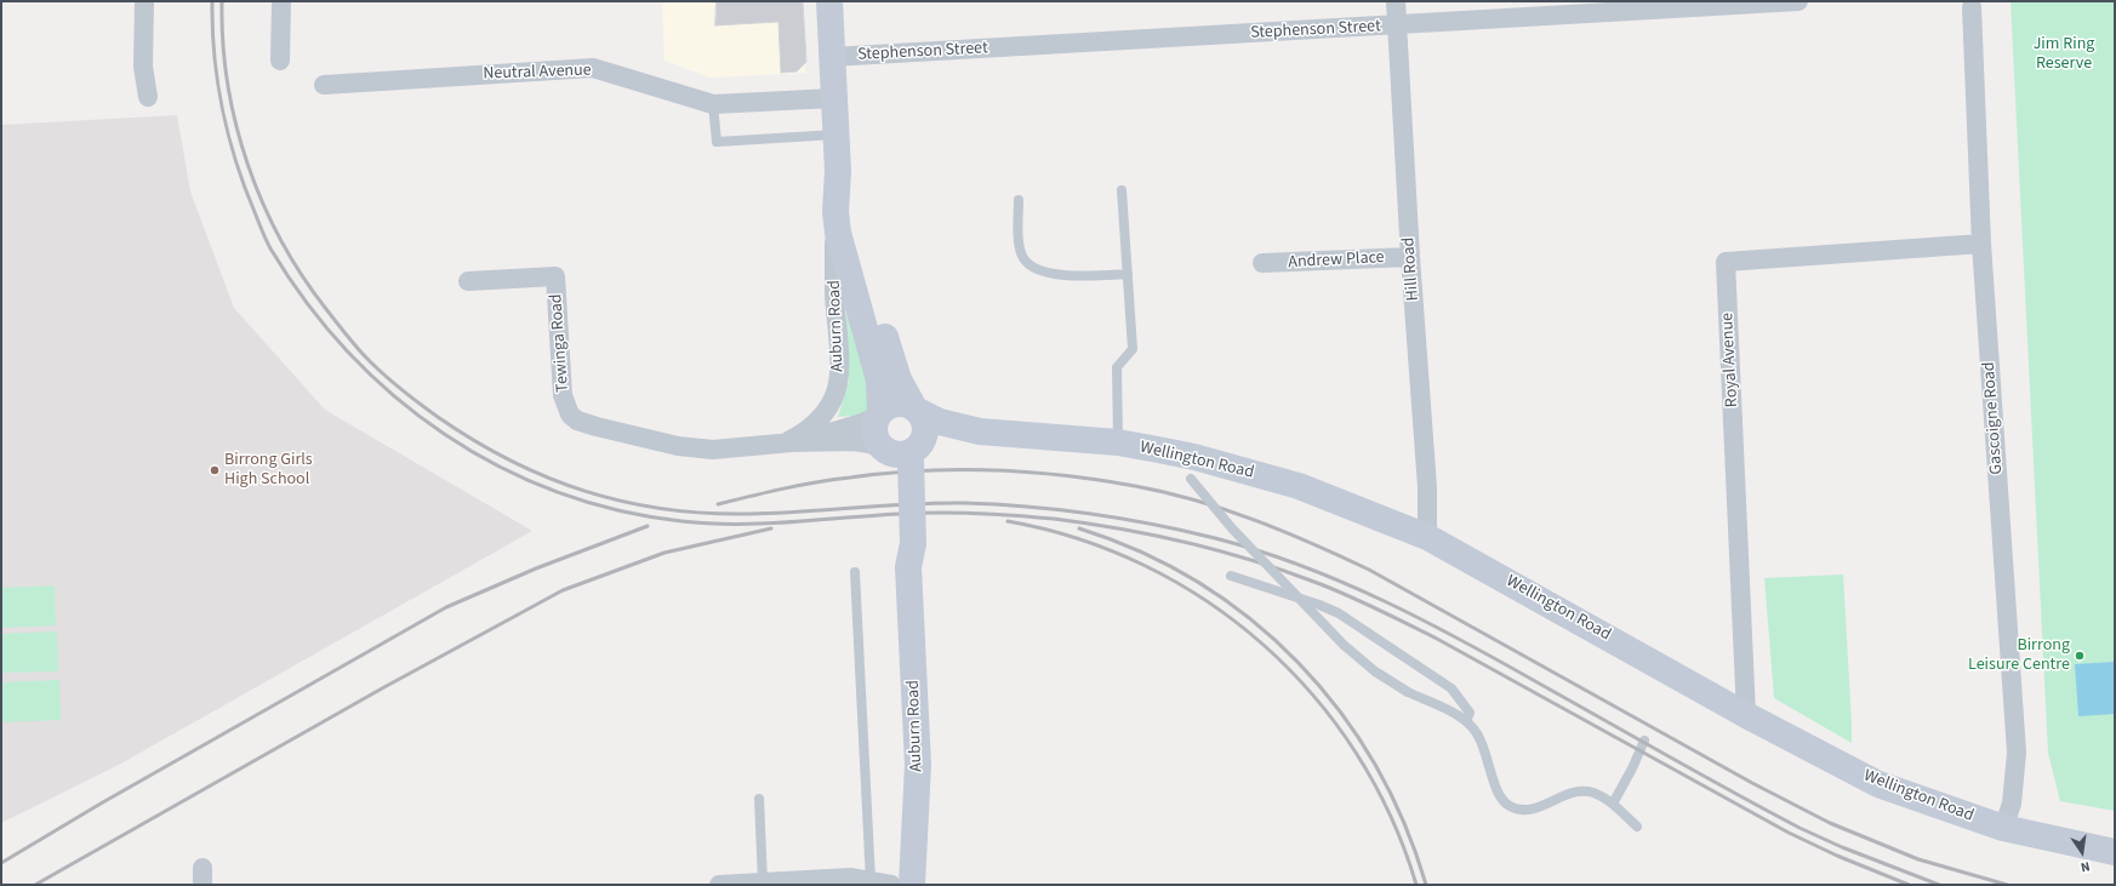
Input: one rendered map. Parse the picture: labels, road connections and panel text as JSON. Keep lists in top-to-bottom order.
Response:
{
  "streets": {
    "main road": ["Auburn Road", "Wellington Road"],
    "street": [
      "Stephenson Street",
      "Neutral Avenue",
      "Andrew Place",
      "Hill Road",
      "Tewinga Road",
      "Royal Avenue",
      "Gascoigne Road"
    ]
  },
  "crossings": [
    ["Stephenson Street", "Hill Road"],
    ["Stephenson Street", "Auburn Road"],
    ["Neutral Avenue", "Auburn Road"],
    ["Andrew Place", "Hill Road"],
    ["Hill Road", "Wellington Road"],
    ["Auburn Road", "Tewinga Road"],
    ["Auburn Road", "Wellington Road"],
    ["Tewinga Road", "Wellington Road"],
    ["Royal Avenue", "Gascoigne Road"],
    ["Royal Avenue", "Wellington Road"],
    ["Gascoigne Road", "Wellington Road"]
  ],
  "parks": ["Jim Ring Reserve"],
  "places": ["Birrong Girls High School", "Birrong Leisure Centre"],
  "north": "bottom"
}
